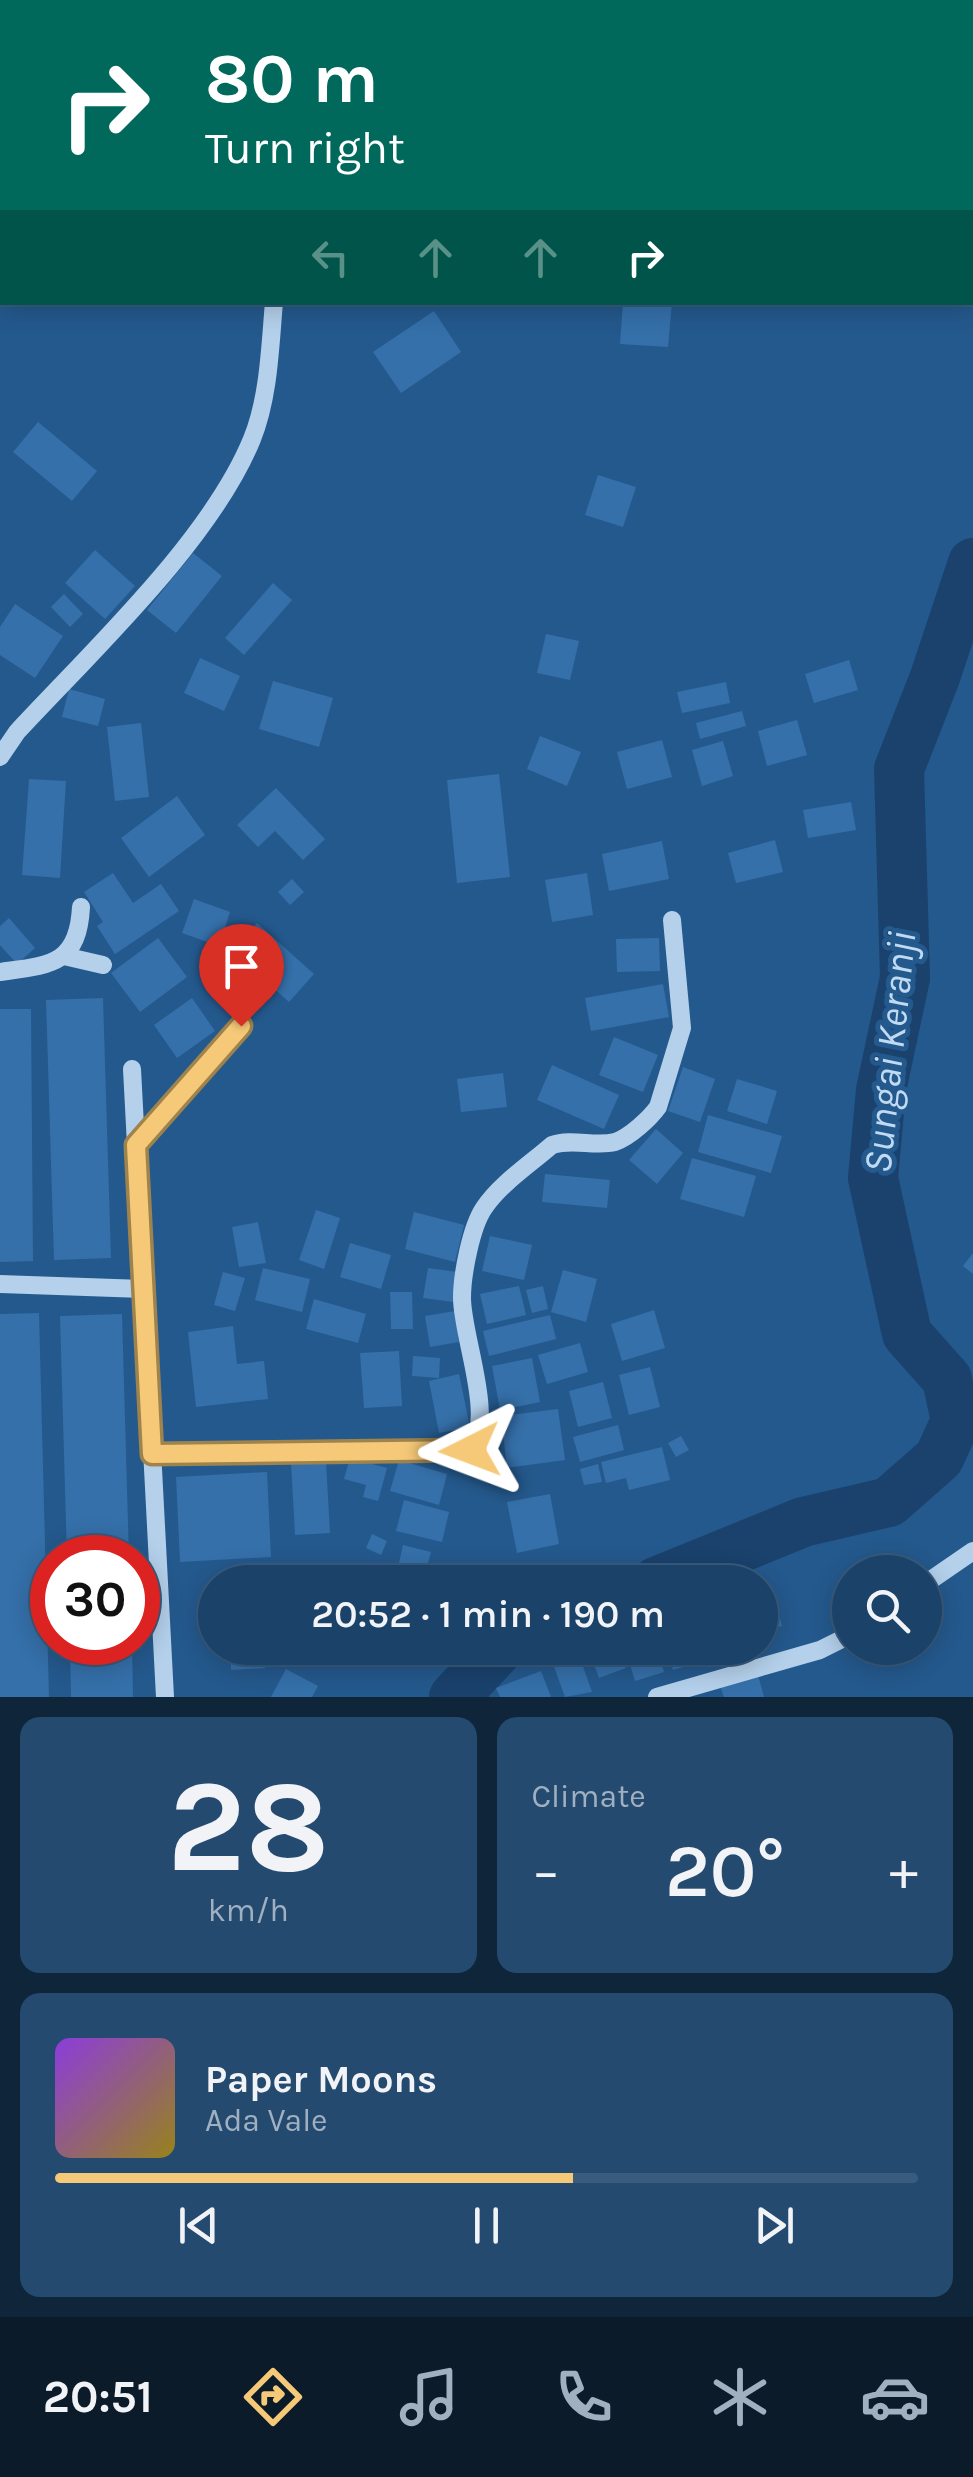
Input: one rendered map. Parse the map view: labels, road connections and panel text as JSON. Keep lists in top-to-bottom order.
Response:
{
  "water": ["Sungai Keranji"],
  "page": {
    "turn": ["80 m", "Turn right"],
    "limit": "30",
    "trip": "20:52 · 1 min · 190 m",
    "tile": [
      ["28", "km/h"],
      "Climate"
    ],
    "heat": ["−", "20°", "+"],
    "song": ["Paper Moons", "Ada Vale"],
    "tabs": "20:51"
  }
}
